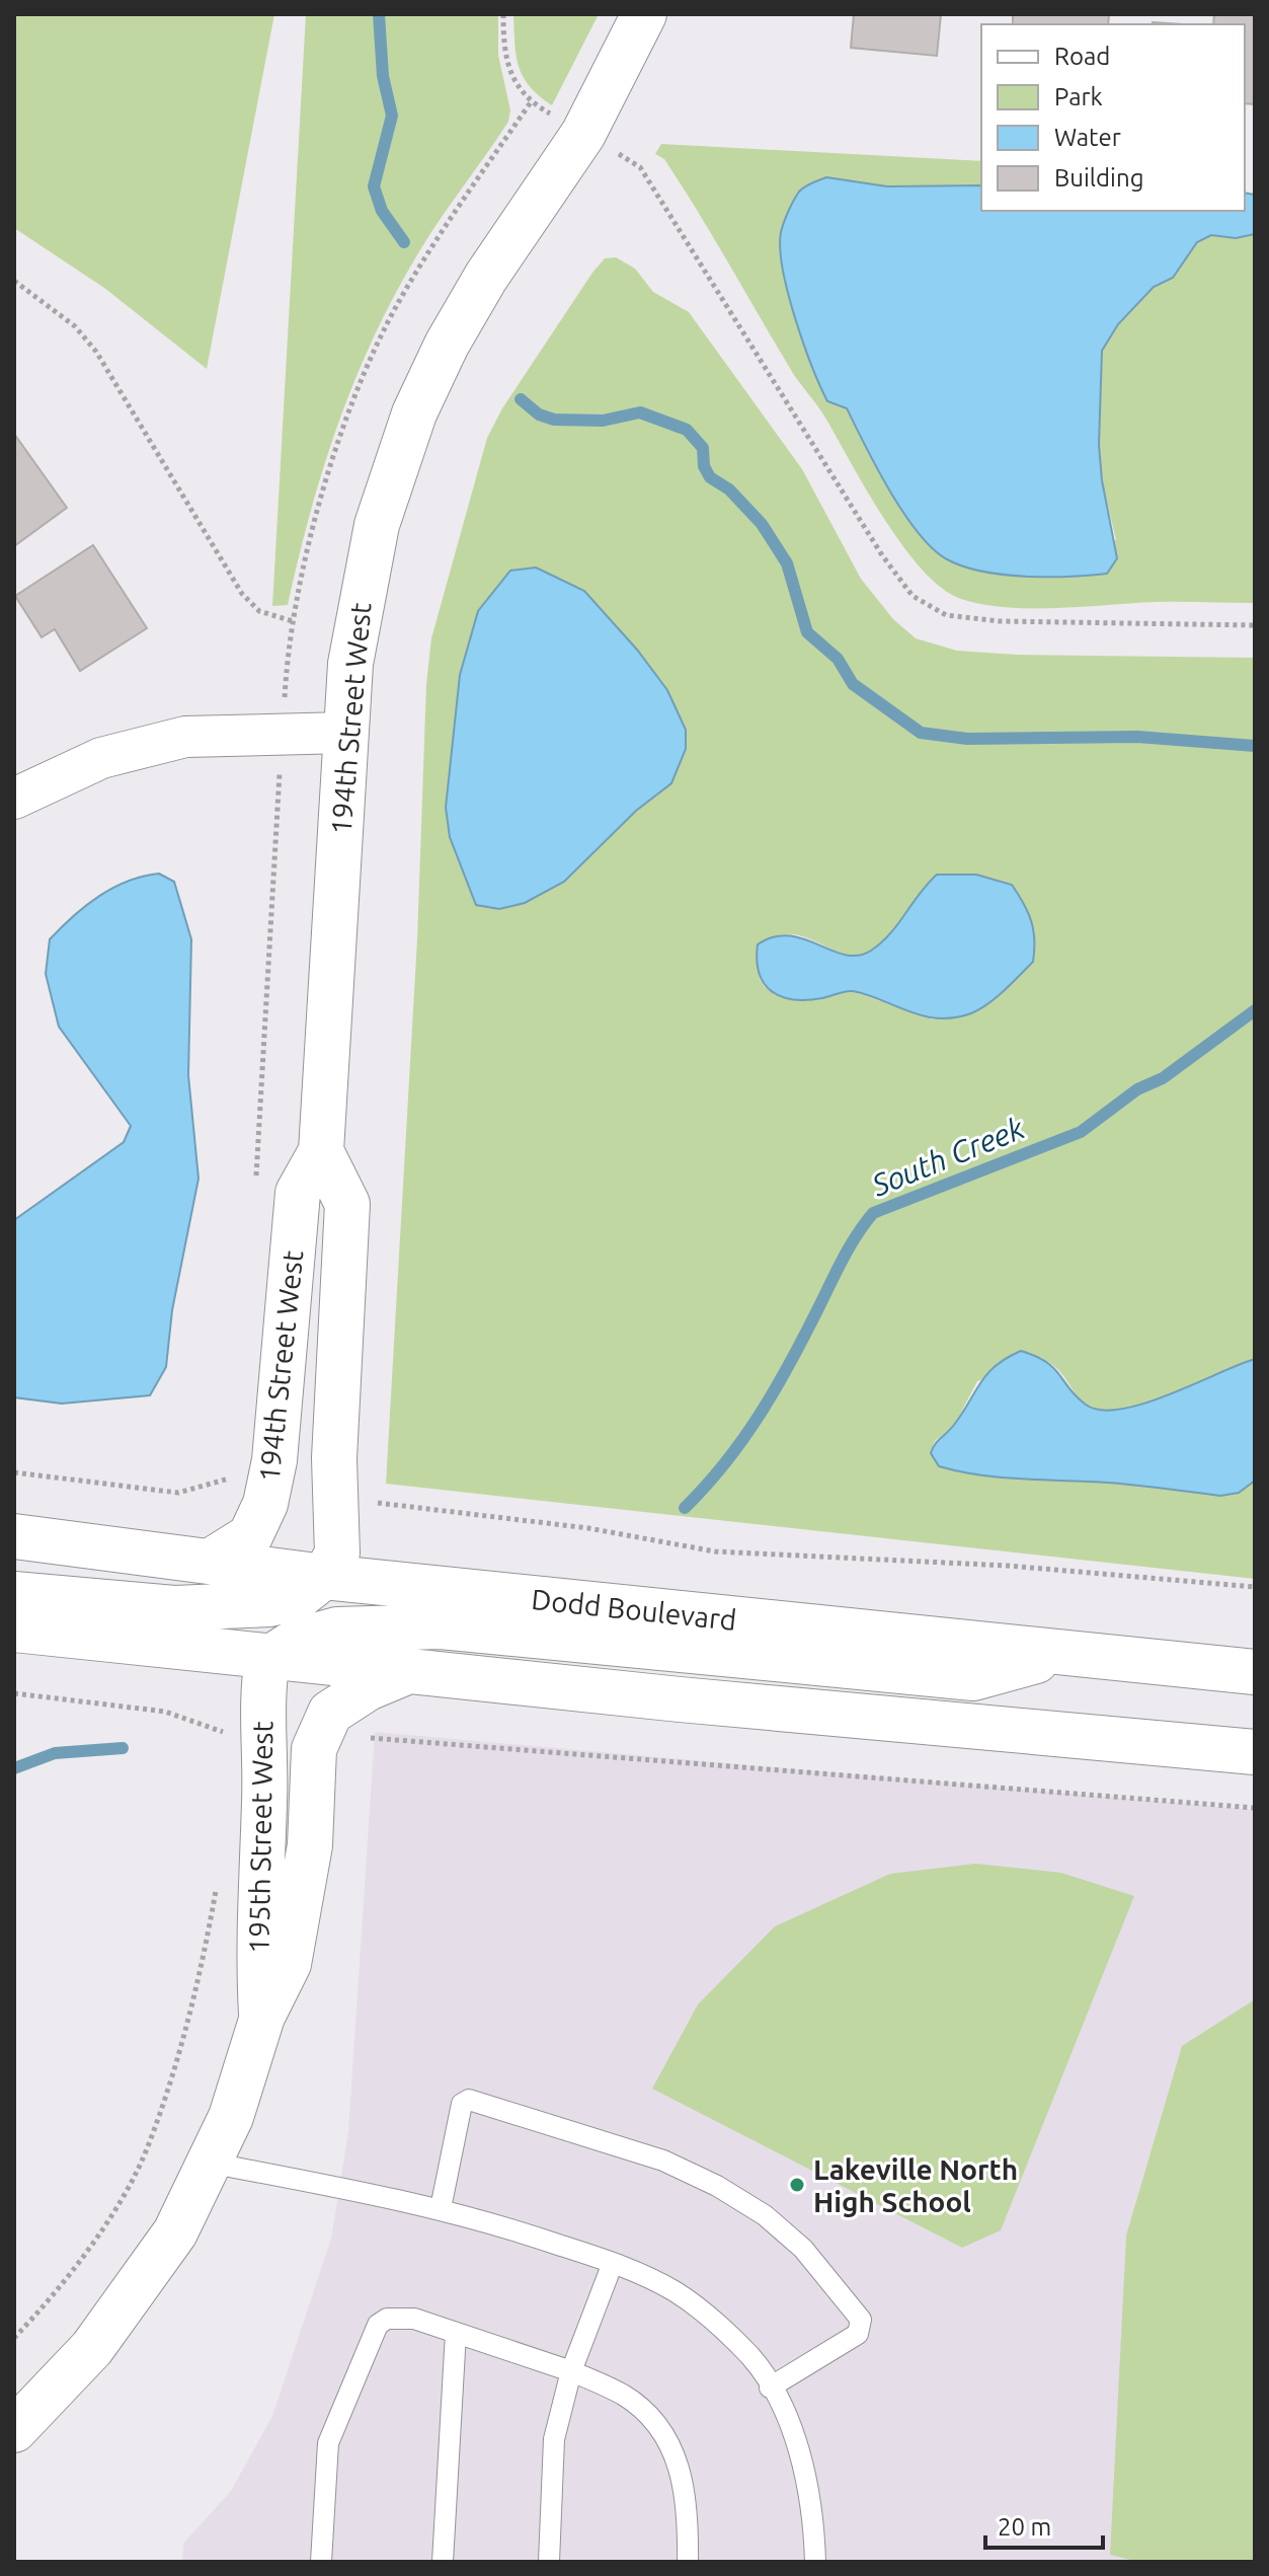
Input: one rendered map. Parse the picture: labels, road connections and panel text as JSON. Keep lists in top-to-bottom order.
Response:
{
  "streets": {
    "main road": ["194th Street West", "Dodd Boulevard", "195th Street West"]
  },
  "crossings": [
    ["194th Street West", "Dodd Boulevard"]
  ],
  "water": ["South Creek"],
  "places": ["Lakeville North High School"],
  "legend": [
    "Road",
    "Park",
    "Water",
    "Building"
  ],
  "scale_bar": "20 m"
}
